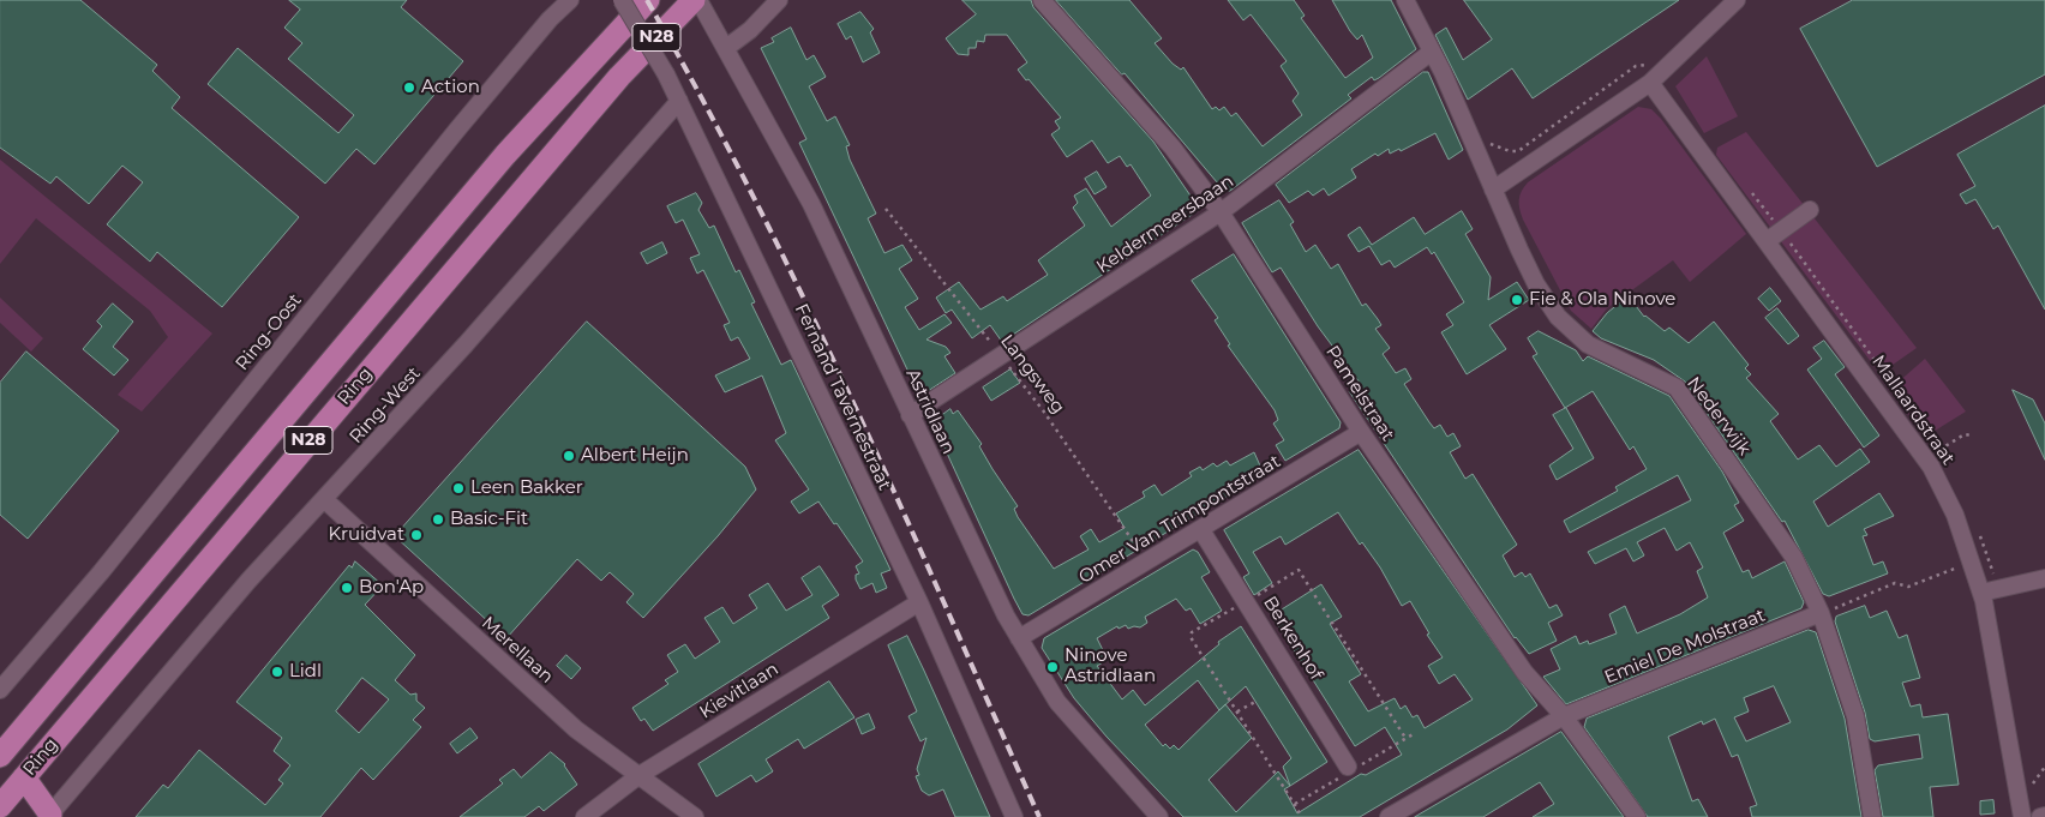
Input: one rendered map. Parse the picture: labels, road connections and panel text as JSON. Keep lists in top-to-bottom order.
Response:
{
  "streets": {
    "highway": ["N28", "Ring"],
    "street": [
      "Keldermeersbaan",
      "Ring-Oost",
      "Pamelstraat",
      "Fernand Tavernestraat",
      "Ring-West",
      "Mallaardstraat",
      "Astridlaan",
      "Nederwijk",
      "Omer Van Trimpontstraat",
      "Berkenhof",
      "Emiel De Molstraat",
      "Merellaan",
      "Kievitlaan"
    ],
    "path": ["Langsweg"]
  },
  "crossings": [
    ["Keldermeersbaan", "Langsweg"],
    ["Keldermeersbaan", "Pamelstraat"],
    ["Keldermeersbaan", "Astridlaan"],
    ["Keldermeersbaan", "Nederwijk"],
    ["Langsweg", "Omer Van Trimpontstraat"],
    ["Pamelstraat", "Omer Van Trimpontstraat"],
    ["Pamelstraat", "Emiel De Molstraat"],
    ["Fernand Tavernestraat", "Ring-West"],
    ["Fernand Tavernestraat", "Kievitlaan"],
    ["Ring-West", "Merellaan"],
    ["Astridlaan", "Omer Van Trimpontstraat"],
    ["Nederwijk", "Emiel De Molstraat"],
    ["Omer Van Trimpontstraat", "Berkenhof"],
    ["Merellaan", "Kievitlaan"]
  ],
  "places": [
    "Action",
    "Fie & Ola Ninove",
    "Albert Heijn",
    "Leen Bakker",
    "Basic-Fit",
    "Kruidvat",
    "Bon'Ap",
    "Ninove Astridlaan",
    "Lidl"
  ]
}
